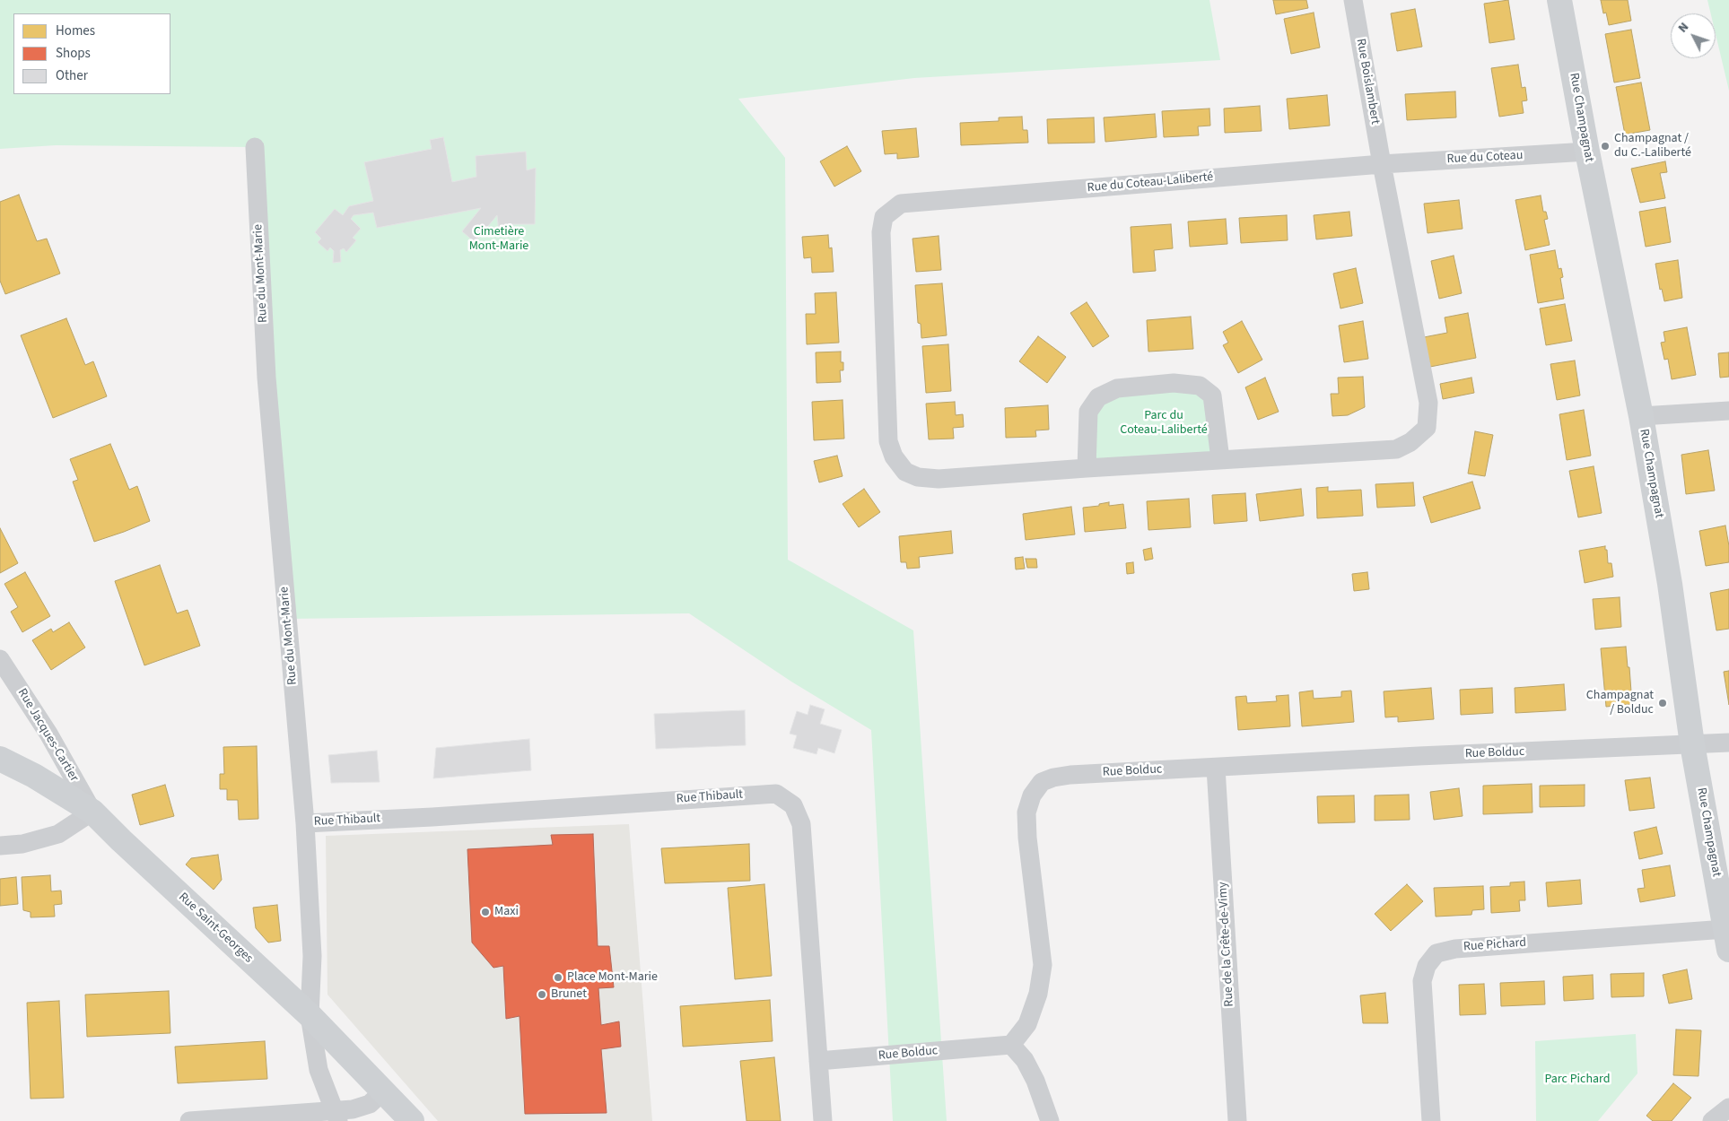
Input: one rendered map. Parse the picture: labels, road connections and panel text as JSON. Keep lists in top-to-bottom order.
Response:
{
  "streets": {
    "street": [
      "Rue Boislambert",
      "Rue Champagnat",
      "Rue du Coteau",
      "Rue du Coteau-Laliberté",
      "Rue du Mont-Marie",
      "Rue Jacques-Cartier",
      "Rue Bolduc",
      "Rue Thibault",
      "Rue Saint-Georges",
      "Rue de la Crête-de-Vimy",
      "Rue Pichard"
    ]
  },
  "crossings": [
    ["Rue Boislambert", "Rue du Coteau"],
    ["Rue Boislambert", "Rue du Coteau-Laliberté"],
    ["Rue Champagnat", "Rue du Coteau"],
    ["Rue Champagnat", "Rue Bolduc"],
    ["Rue Champagnat", "Rue Pichard"],
    ["Rue du Coteau", "Rue du Coteau-Laliberté"],
    ["Rue du Mont-Marie", "Rue Thibault"],
    ["Rue du Mont-Marie", "Rue Saint-Georges"],
    ["Rue Jacques-Cartier", "Rue Saint-Georges"],
    ["Rue Bolduc", "Rue Thibault"],
    ["Rue Bolduc", "Rue de la Crête-de-Vimy"]
  ],
  "parks": ["Cimetière Mont-Marie", "Parc du Coteau-Laliberté", "Parc Pichard"],
  "places": [
    "Champagnat / du C.-Laliberté",
    "Champagnat / Bolduc",
    "Maxi",
    "Place Mont-Marie",
    "Brunet"
  ],
  "legend": ["Homes", "Shops", "Other"],
  "north": "top left"
}
